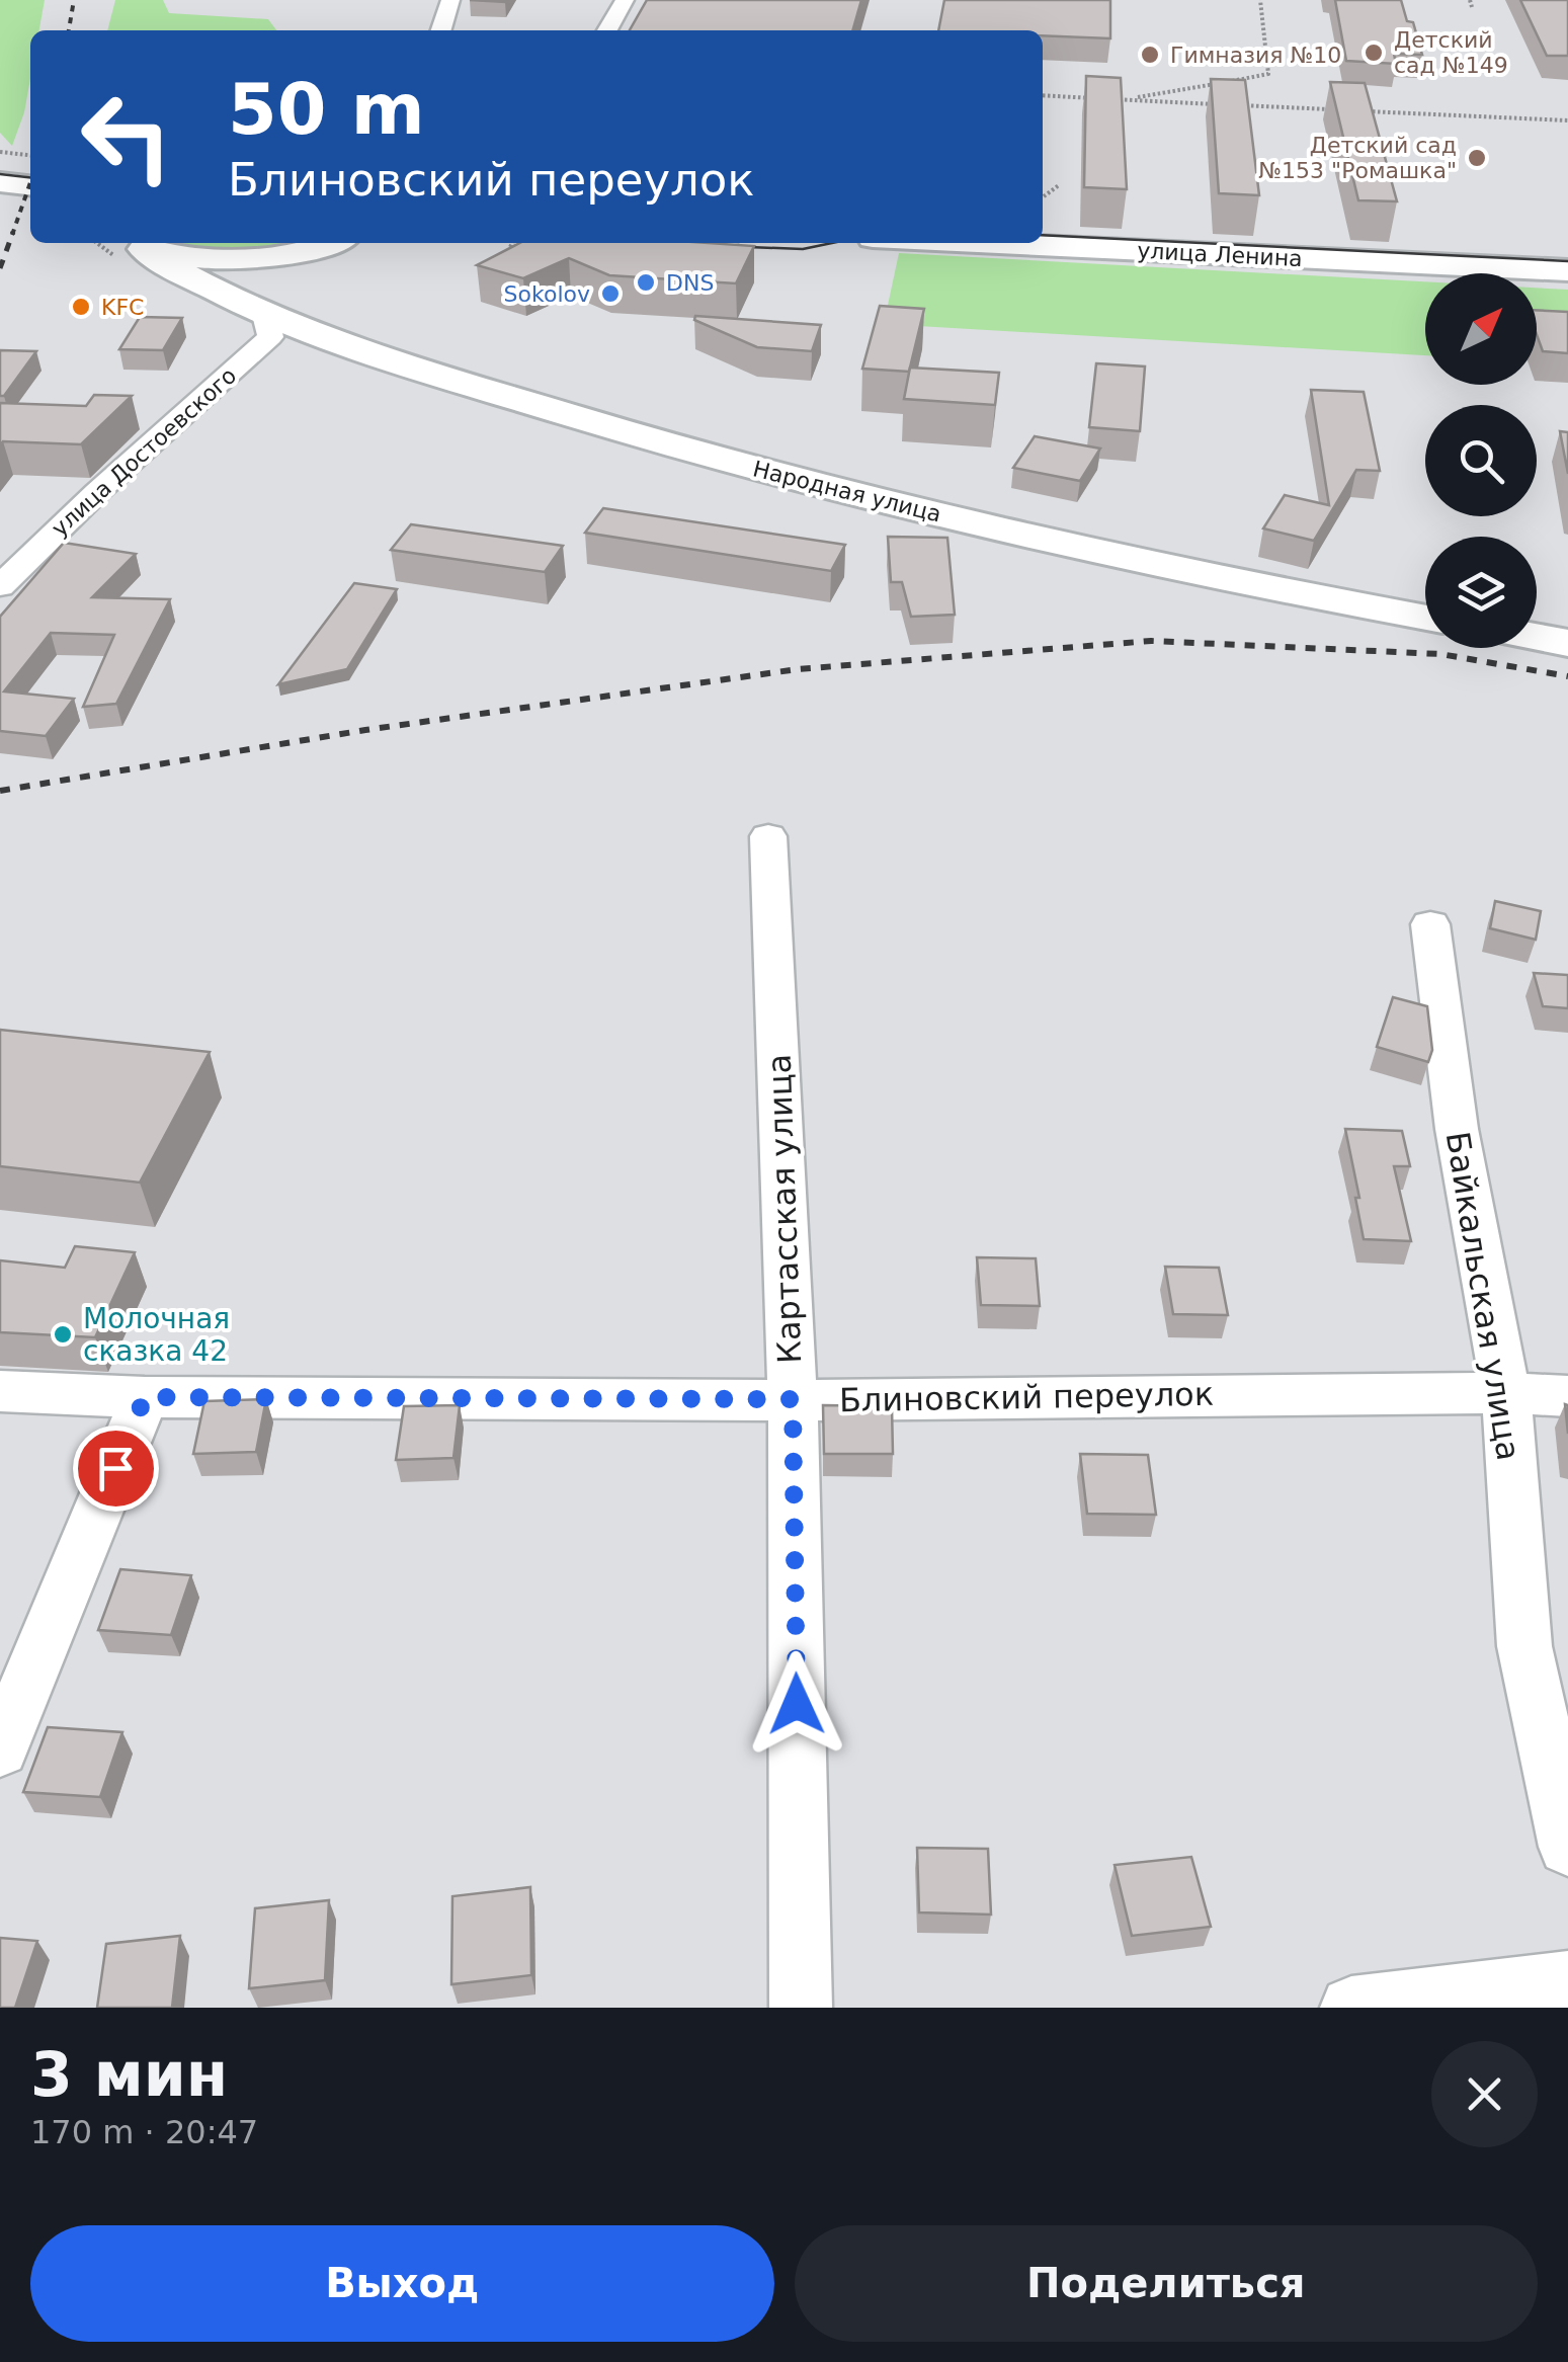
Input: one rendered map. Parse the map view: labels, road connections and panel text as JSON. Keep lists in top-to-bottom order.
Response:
{
  "streets": {
    "main road": ["улица Ленина", "Народная улица"],
    "street": [
      "улица Достоевского",
      "Картасская улица",
      "Байкальская улица",
      "Блиновский переулок"
    ]
  },
  "crossings": [
    ["улица Достоевского", "Народная улица"],
    ["Картасская улица", "Блиновский переулок"],
    ["Байкальская улица", "Блиновский переулок"]
  ],
  "places": [
    "Детский сад №149",
    "Гимназия №10",
    "Детский сад №153 \"Ромашка\"",
    "DNS",
    "Sokolov",
    "KFC",
    "Молочная сказка 42"
  ],
  "north": "top right",
  "page": {
    "turn": ["50 m", "Блиновский переулок"],
    "heading": ["3 мин", "170 m · 20:47"],
    "buttons": ["Выход", "Поделиться"]
  }
}
